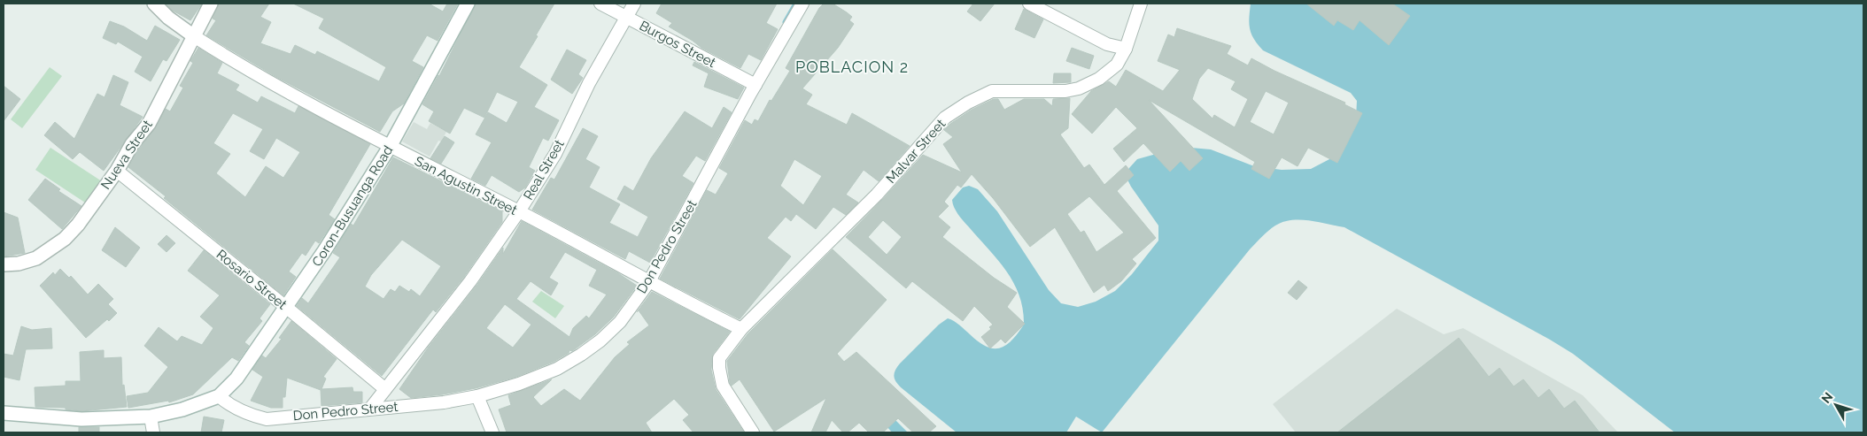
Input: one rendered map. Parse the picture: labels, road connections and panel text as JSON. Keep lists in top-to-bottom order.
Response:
{
  "streets": {
    "main road": ["Nueva Street", "Coron-Busuanga Road"],
    "street": [
      "Burgos Street",
      "Malvar Street",
      "Real Street",
      "San Agustin Street",
      "Don Pedro Street",
      "Rosario Street"
    ]
  },
  "crossings": [
    ["Burgos Street", "Real Street"],
    ["Burgos Street", "Don Pedro Street"],
    ["Malvar Street", "San Agustin Street"],
    ["Nueva Street", "San Agustin Street"],
    ["Nueva Street", "Rosario Street"],
    ["Real Street", "San Agustin Street"],
    ["Real Street", "Don Pedro Street"],
    ["Real Street", "Rosario Street"],
    ["San Agustin Street", "Coron-Busuanga Road"],
    ["San Agustin Street", "Don Pedro Street"],
    ["Coron-Busuanga Road", "Don Pedro Street"],
    ["Coron-Busuanga Road", "Rosario Street"]
  ],
  "districts": ["POBLACION 2"],
  "north": "top left"
}
